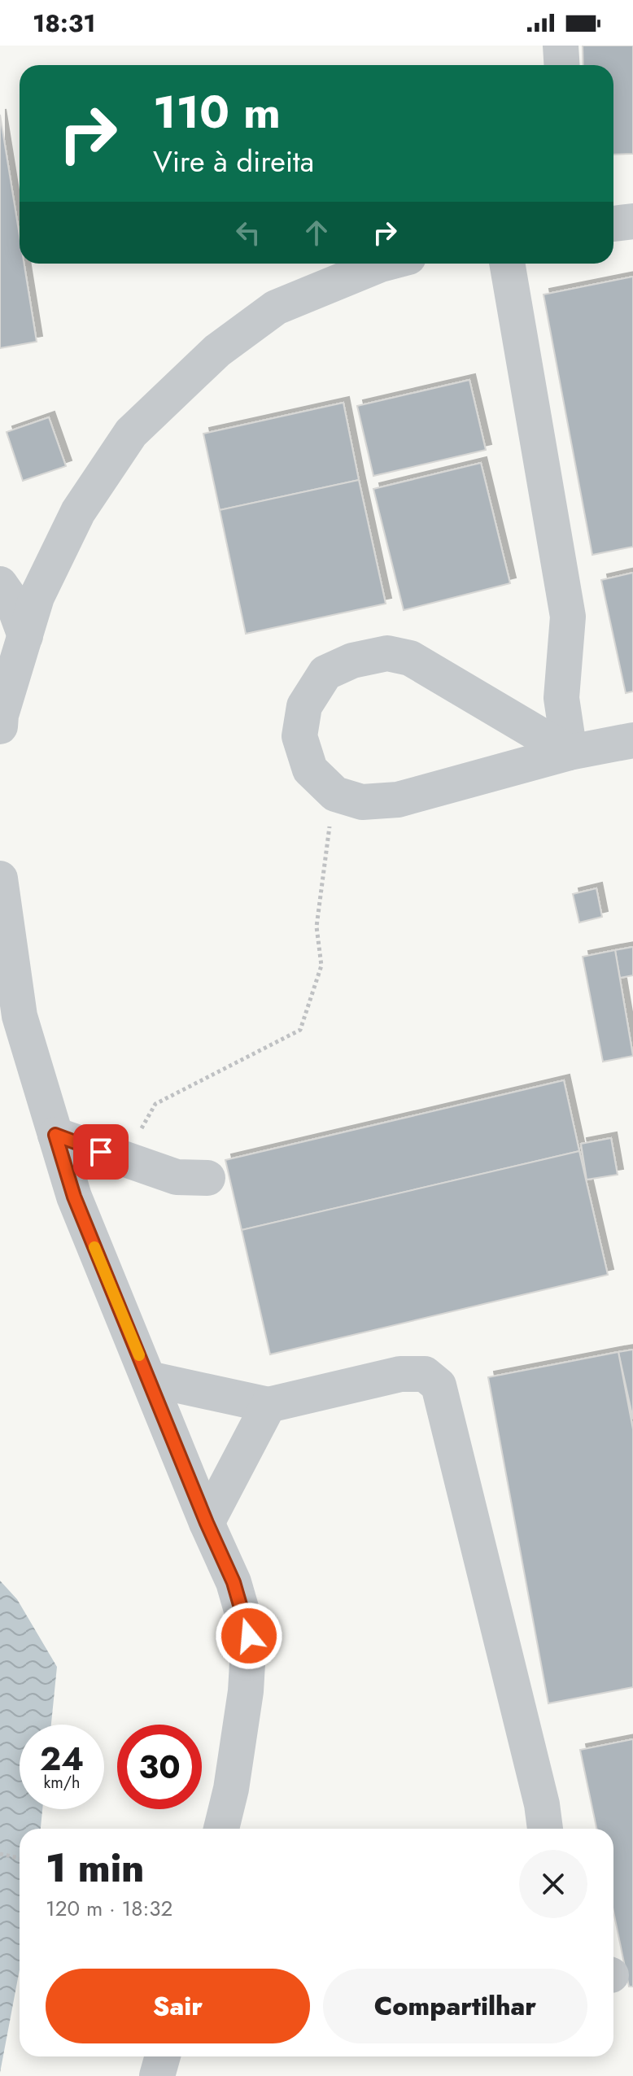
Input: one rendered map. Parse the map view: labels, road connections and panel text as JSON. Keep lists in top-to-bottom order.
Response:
{
  "page": {
    "status": "18:31",
    "turn": ["110 m", "Vire à direita"],
    "speed": "24 km/h",
    "limit": "30",
    "heading": ["1 min", "120 m · 18:32"],
    "buttons": ["Sair", "Compartilhar"]
  }
}
